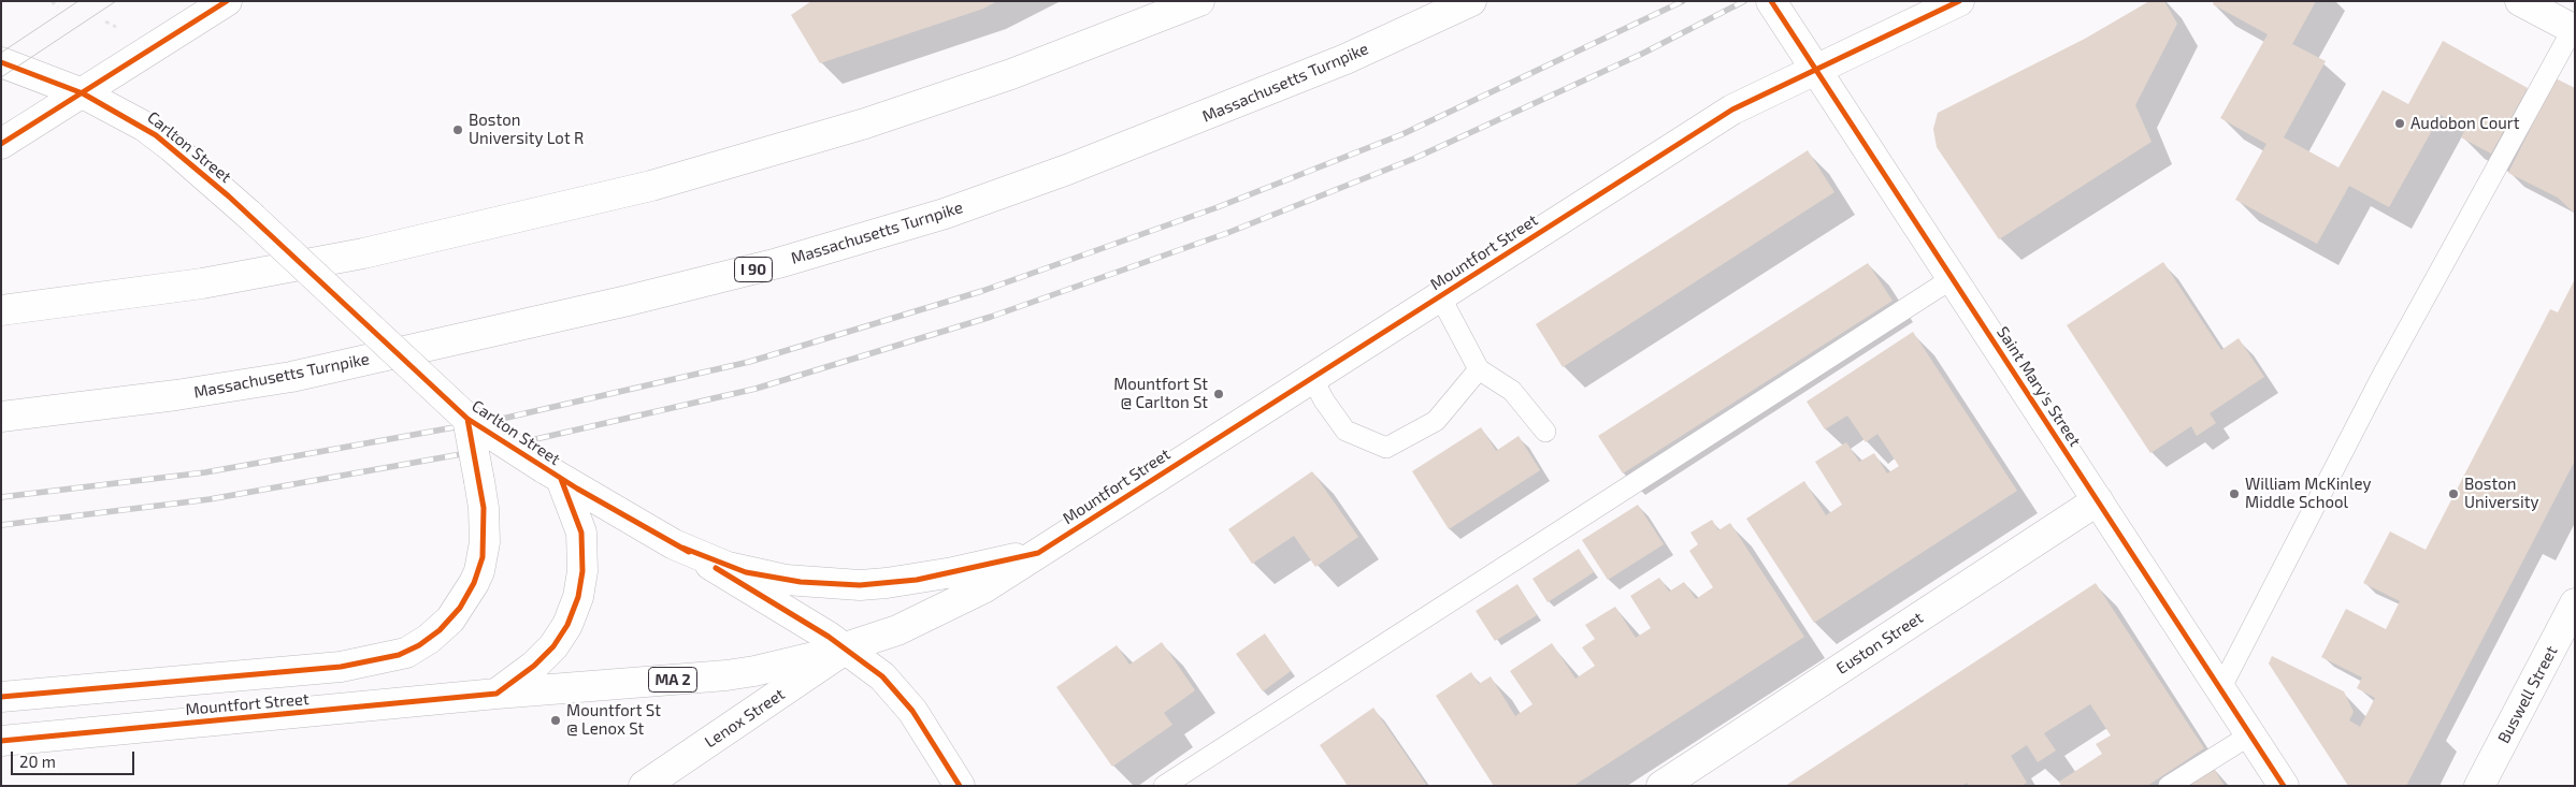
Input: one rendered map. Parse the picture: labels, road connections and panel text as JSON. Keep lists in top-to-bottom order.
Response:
{
  "streets": {
    "main road": [
      "Massachusetts Turnpike",
      "Carlton Street",
      "Mountfort Street",
      "I 90",
      "Saint Mary's Street",
      "Euston Street",
      "MA 2",
      "Buswell Street",
      "Lenox Street"
    ]
  },
  "crossings": [
    ["Carlton Street", "Mountfort Street"],
    ["Carlton Street", "MA 2"],
    ["Carlton Street", "Lenox Street"],
    ["Mountfort Street", "Saint Mary's Street"],
    ["Mountfort Street", "MA 2"],
    ["Mountfort Street", "Lenox Street"],
    ["Saint Mary's Street", "Euston Street"]
  ],
  "places": [
    "Audobon Court",
    "Boston University Lot R",
    "Mountfort St @ Carlton St",
    "William McKinley Middle School",
    "Boston University",
    "Mountfort St @ Lenox St"
  ],
  "scale_bar": "20 m"
}
